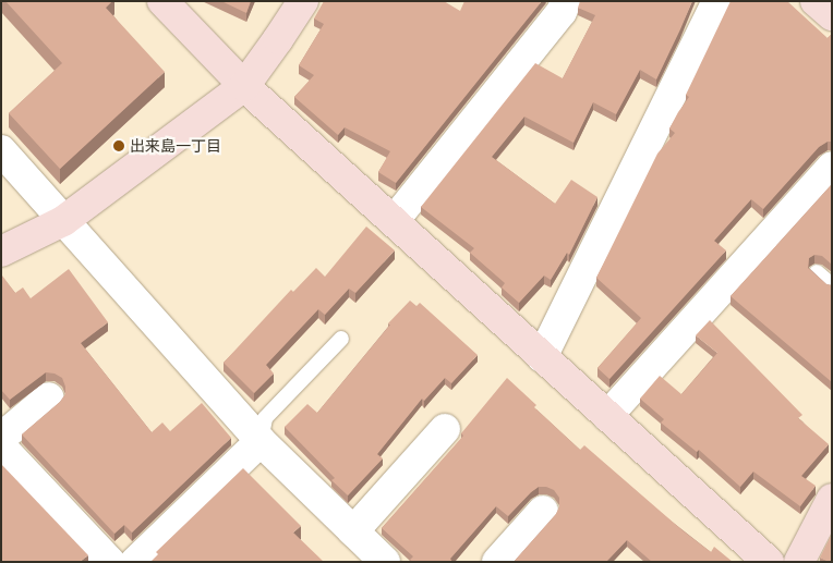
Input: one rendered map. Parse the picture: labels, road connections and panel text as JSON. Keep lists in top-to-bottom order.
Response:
{
  "places": ["出来島一丁目"]
}
